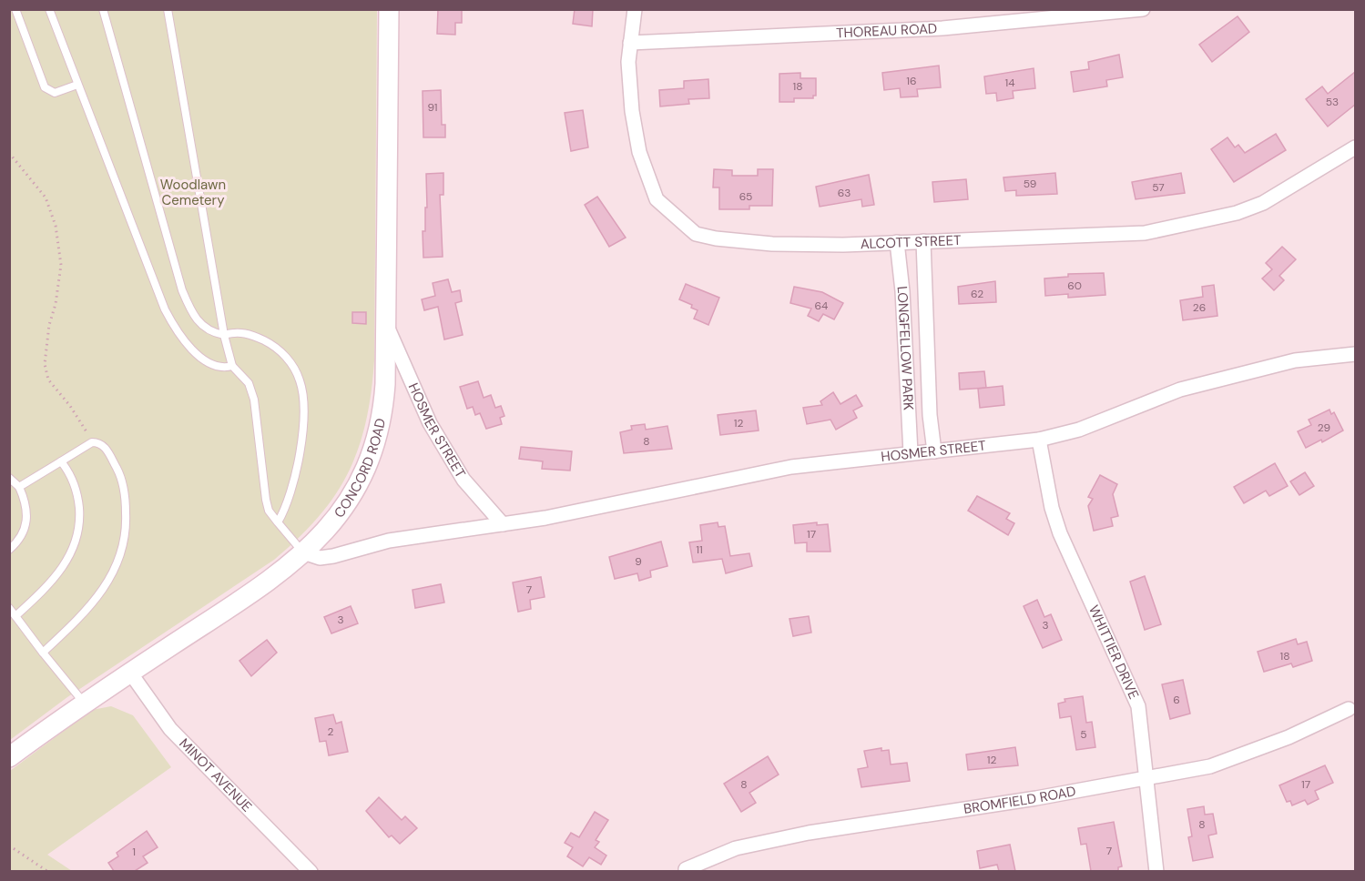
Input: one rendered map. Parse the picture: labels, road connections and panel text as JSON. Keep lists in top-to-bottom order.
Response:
{
  "streets": {
    "street": [
      "THOREAU ROAD",
      "ALCOTT STREET",
      "LONGFELLOW PARK",
      "HOSMER STREET",
      "CONCORD ROAD",
      "WHITTIER DRIVE",
      "MINOT AVENUE",
      "BROMFIELD ROAD"
    ]
  },
  "crossings": [
    ["THOREAU ROAD", "ALCOTT STREET"],
    ["ALCOTT STREET", "LONGFELLOW PARK"],
    ["LONGFELLOW PARK", "HOSMER STREET"],
    ["HOSMER STREET", "CONCORD ROAD"],
    ["HOSMER STREET", "WHITTIER DRIVE"],
    ["CONCORD ROAD", "MINOT AVENUE"],
    ["WHITTIER DRIVE", "BROMFIELD ROAD"]
  ],
  "parks": ["Woodlawn Cemetery"],
  "house_numbers": [
    "16",
    "14",
    "18",
    "53",
    "91",
    "59",
    "57",
    "63",
    "65",
    "60",
    "62",
    "64",
    "26",
    "12",
    "29",
    "8",
    "17",
    "11",
    "9",
    "7",
    "3",
    "3",
    "18",
    "6",
    "2",
    "5",
    "12",
    "8",
    "17",
    "8",
    "7",
    "1"
  ]
}
